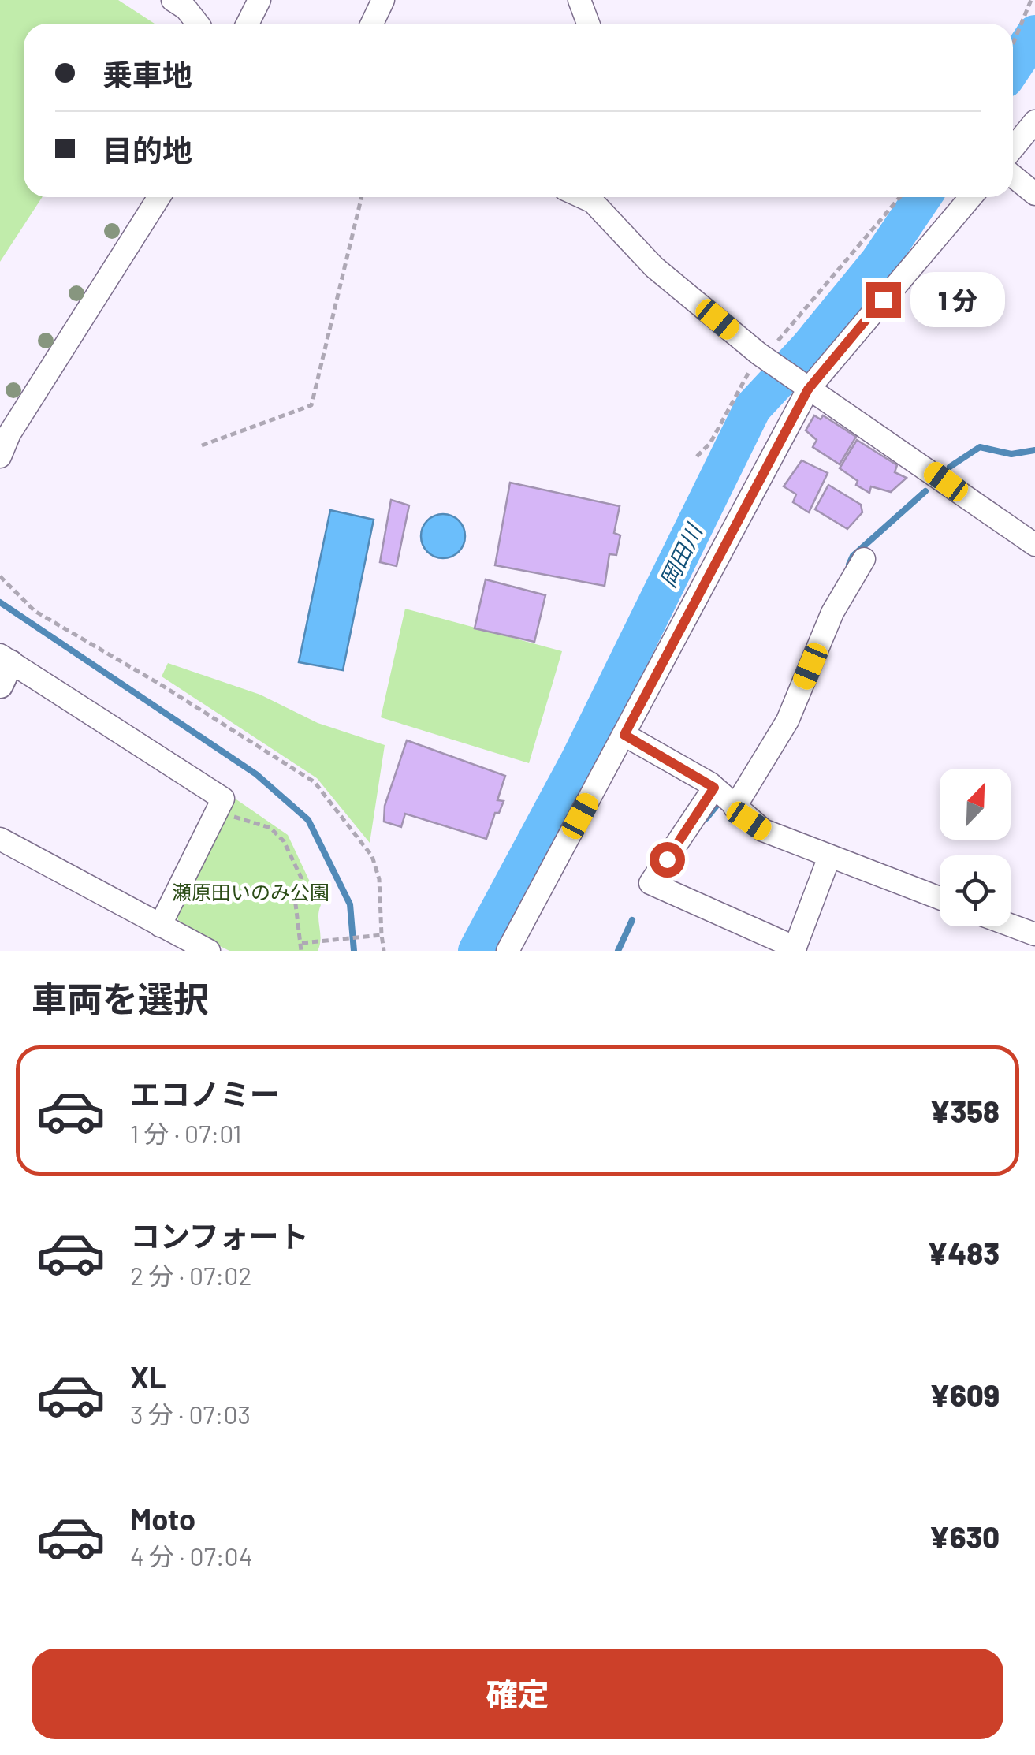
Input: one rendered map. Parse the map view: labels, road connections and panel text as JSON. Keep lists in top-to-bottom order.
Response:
{
  "water": ["岡田川"],
  "parks": ["瀬原田いのみ公園"],
  "north": "top right",
  "page": {
    "banner": ["乗車地", "目的地"],
    "bubble": "1 分",
    "heading": "車両を選択",
    "list": [
      {
        "name": "エコノミー",
        "note": "1 分 · 07:01",
        "value": "¥358"
      },
      {
        "name": "コンフォート",
        "note": "2 分 · 07:02",
        "value": "¥483"
      },
      {
        "name": "XL",
        "note": "3 分 · 07:03",
        "value": "¥609"
      },
      {
        "name": "Moto",
        "note": "4 分 · 07:04",
        "value": "¥630"
      }
    ],
    "buttons": "確定"
  }
}
